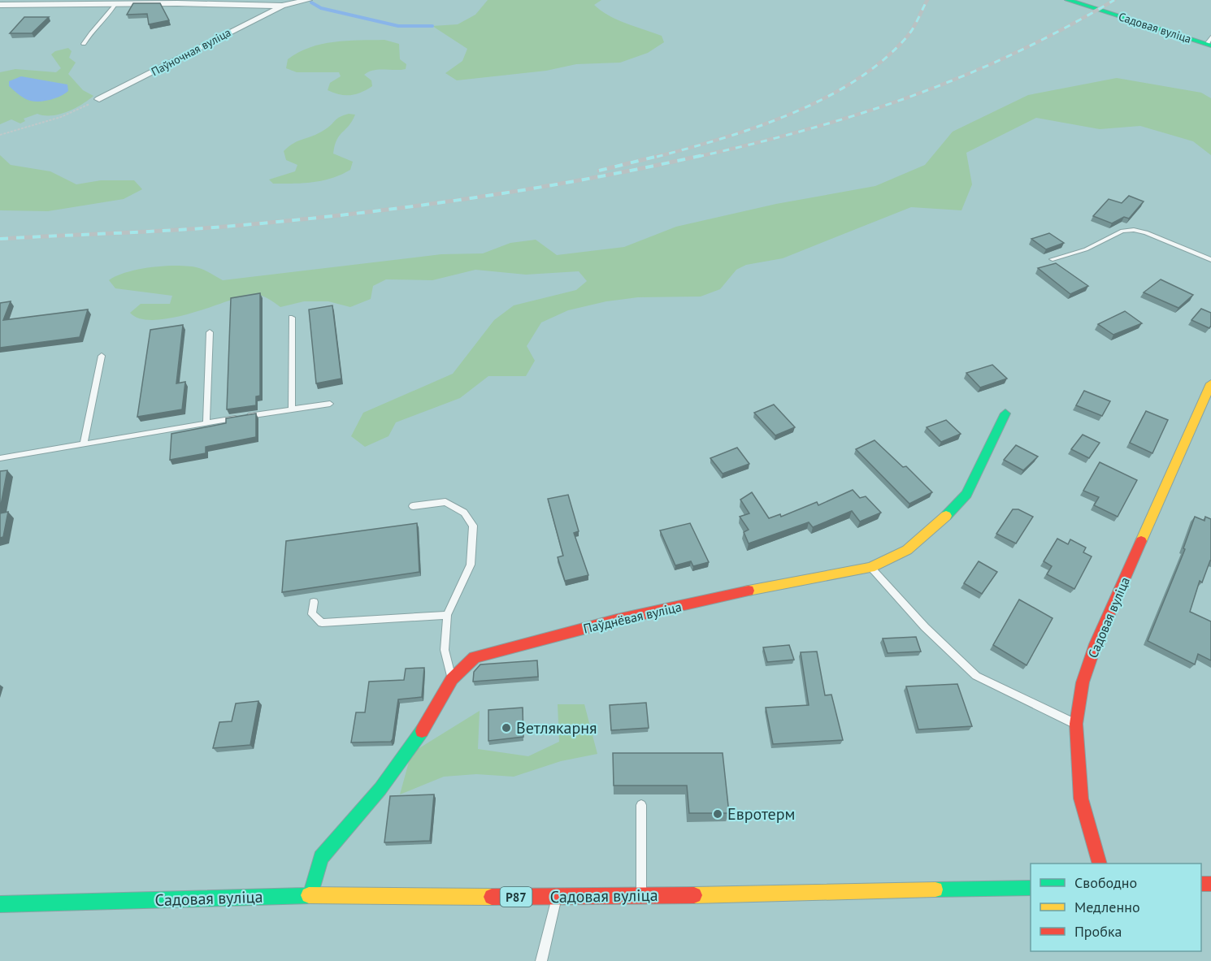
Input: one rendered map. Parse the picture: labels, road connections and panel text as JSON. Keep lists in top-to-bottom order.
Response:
{
  "streets": {
    "street": [
      "Садовая вуліца",
      "Паўночная вуліца",
      "Паўднёвая вуліца",
      "Р87"
    ]
  },
  "crossings": [
    ["Садовая вуліца", "Паўднёвая вуліца"]
  ],
  "places": ["Ветлякарня", "Евротерм"],
  "legend": ["Свободно", "Медленно", "Пробка"]
}
